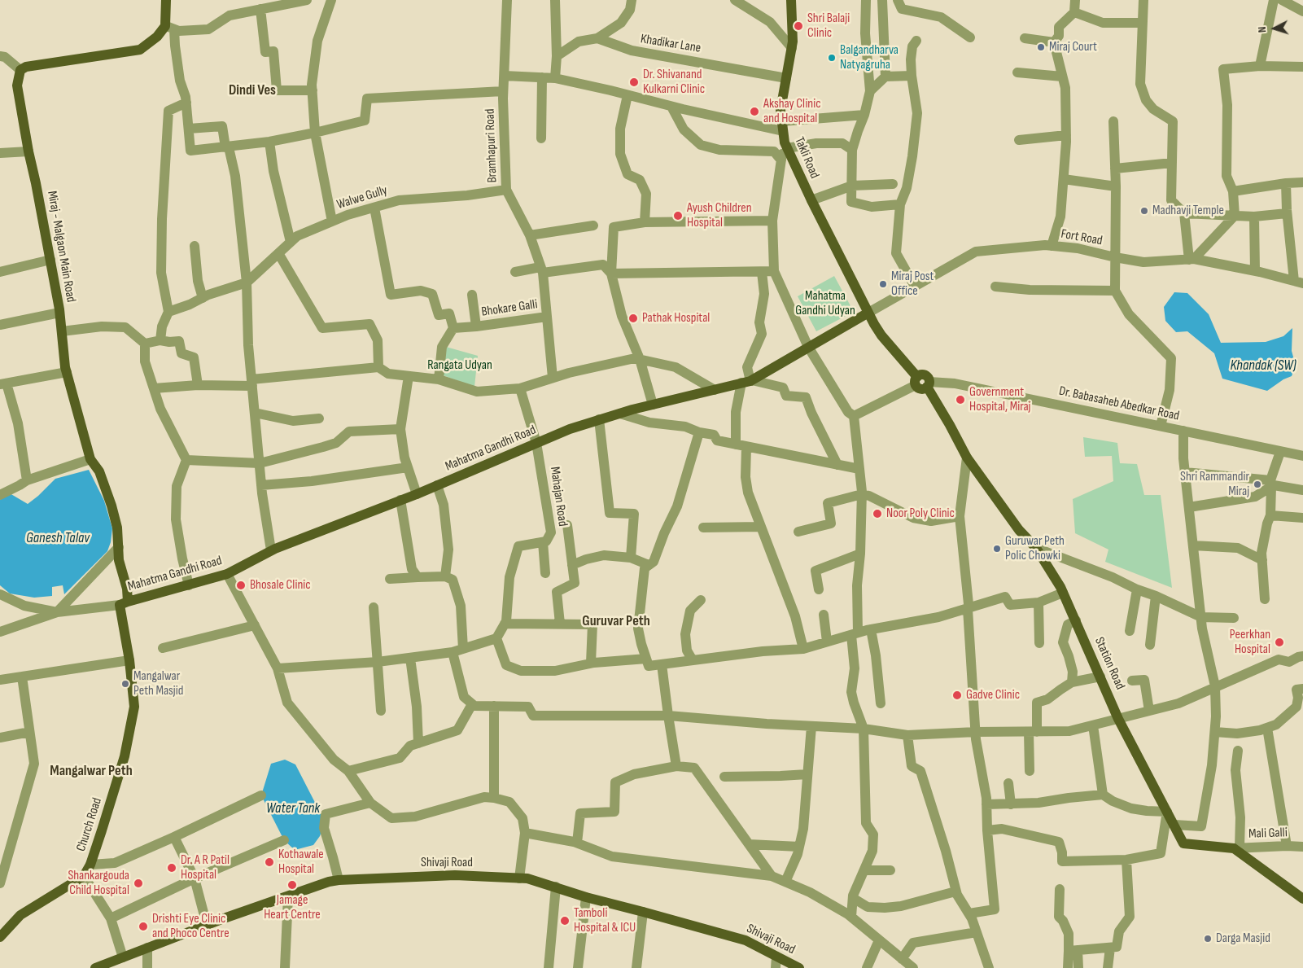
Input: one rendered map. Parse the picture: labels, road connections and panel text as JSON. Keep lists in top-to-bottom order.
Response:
{
  "streets": {
    "main road": [
      "Takli Road",
      "Miraj - Malgaon Main Road",
      "Mahatma Gandhi Road",
      "Station Road",
      "Church Road",
      "Shivaji Road"
    ],
    "street": [
      "Khadikar Lane",
      "Bramhapuri Road",
      "Walwe Gully",
      "Fort Road",
      "Bhokare Galli",
      "Dr. Babasaheb Abedkar Road",
      "Mahajan Road",
      "Mali Galli"
    ]
  },
  "crossings": [
    ["Khadikar Lane", "Takli Road"],
    ["Bramhapuri Road", "Walwe Gully"],
    ["Bramhapuri Road", "Bhokare Galli"],
    ["Takli Road", "Fort Road"],
    ["Takli Road", "Mahatma Gandhi Road"],
    ["Fort Road", "Mahatma Gandhi Road"],
    ["Miraj - Malgaon Main Road", "Mahatma Gandhi Road"],
    ["Miraj - Malgaon Main Road", "Church Road"],
    ["Dr. Babasaheb Abedkar Road", "Station Road"],
    ["Mahatma Gandhi Road", "Mahajan Road"],
    ["Mahatma Gandhi Road", "Church Road"],
    ["Station Road", "Mali Galli"]
  ],
  "districts": ["Dindi Ves", "Guruvar Peth", "Mangalwar Peth"],
  "water": ["Khandak (SW)", "Ganesh Talav", "Water Tank"],
  "parks": ["Mahatma Gandhi Udyan", "Rangata Udyan"],
  "places": [
    "Shri Balaji Clinic",
    "Miraj Court",
    "Balgandharva Natyagruha",
    "Dr. Shivanand Kulkarni Clinic",
    "Akshay Clinic and Hospital",
    "Madhavji Temple",
    "Ayush Children Hospital",
    "Miraj Post Office",
    "Pathak Hospital",
    "Government Hospital, Miraj",
    "Shri Rammandir Miraj",
    "Noor Poly Clinic",
    "Guruwar Peth Polic Chowki",
    "Bhosale Clinic",
    "Peerkhan Hospital",
    "Mangalwar Peth Masjid",
    "Gadve Clinic",
    "Kothawale Hospital",
    "Dr. A R Patil Hospital",
    "Shankargouda Child Hospital",
    "Jamage Heart Centre",
    "Tamboli Hospital & ICU",
    "Drishti Eye Clinic and Phoco Centre",
    "Darga Masjid"
  ],
  "north": "left"
}
